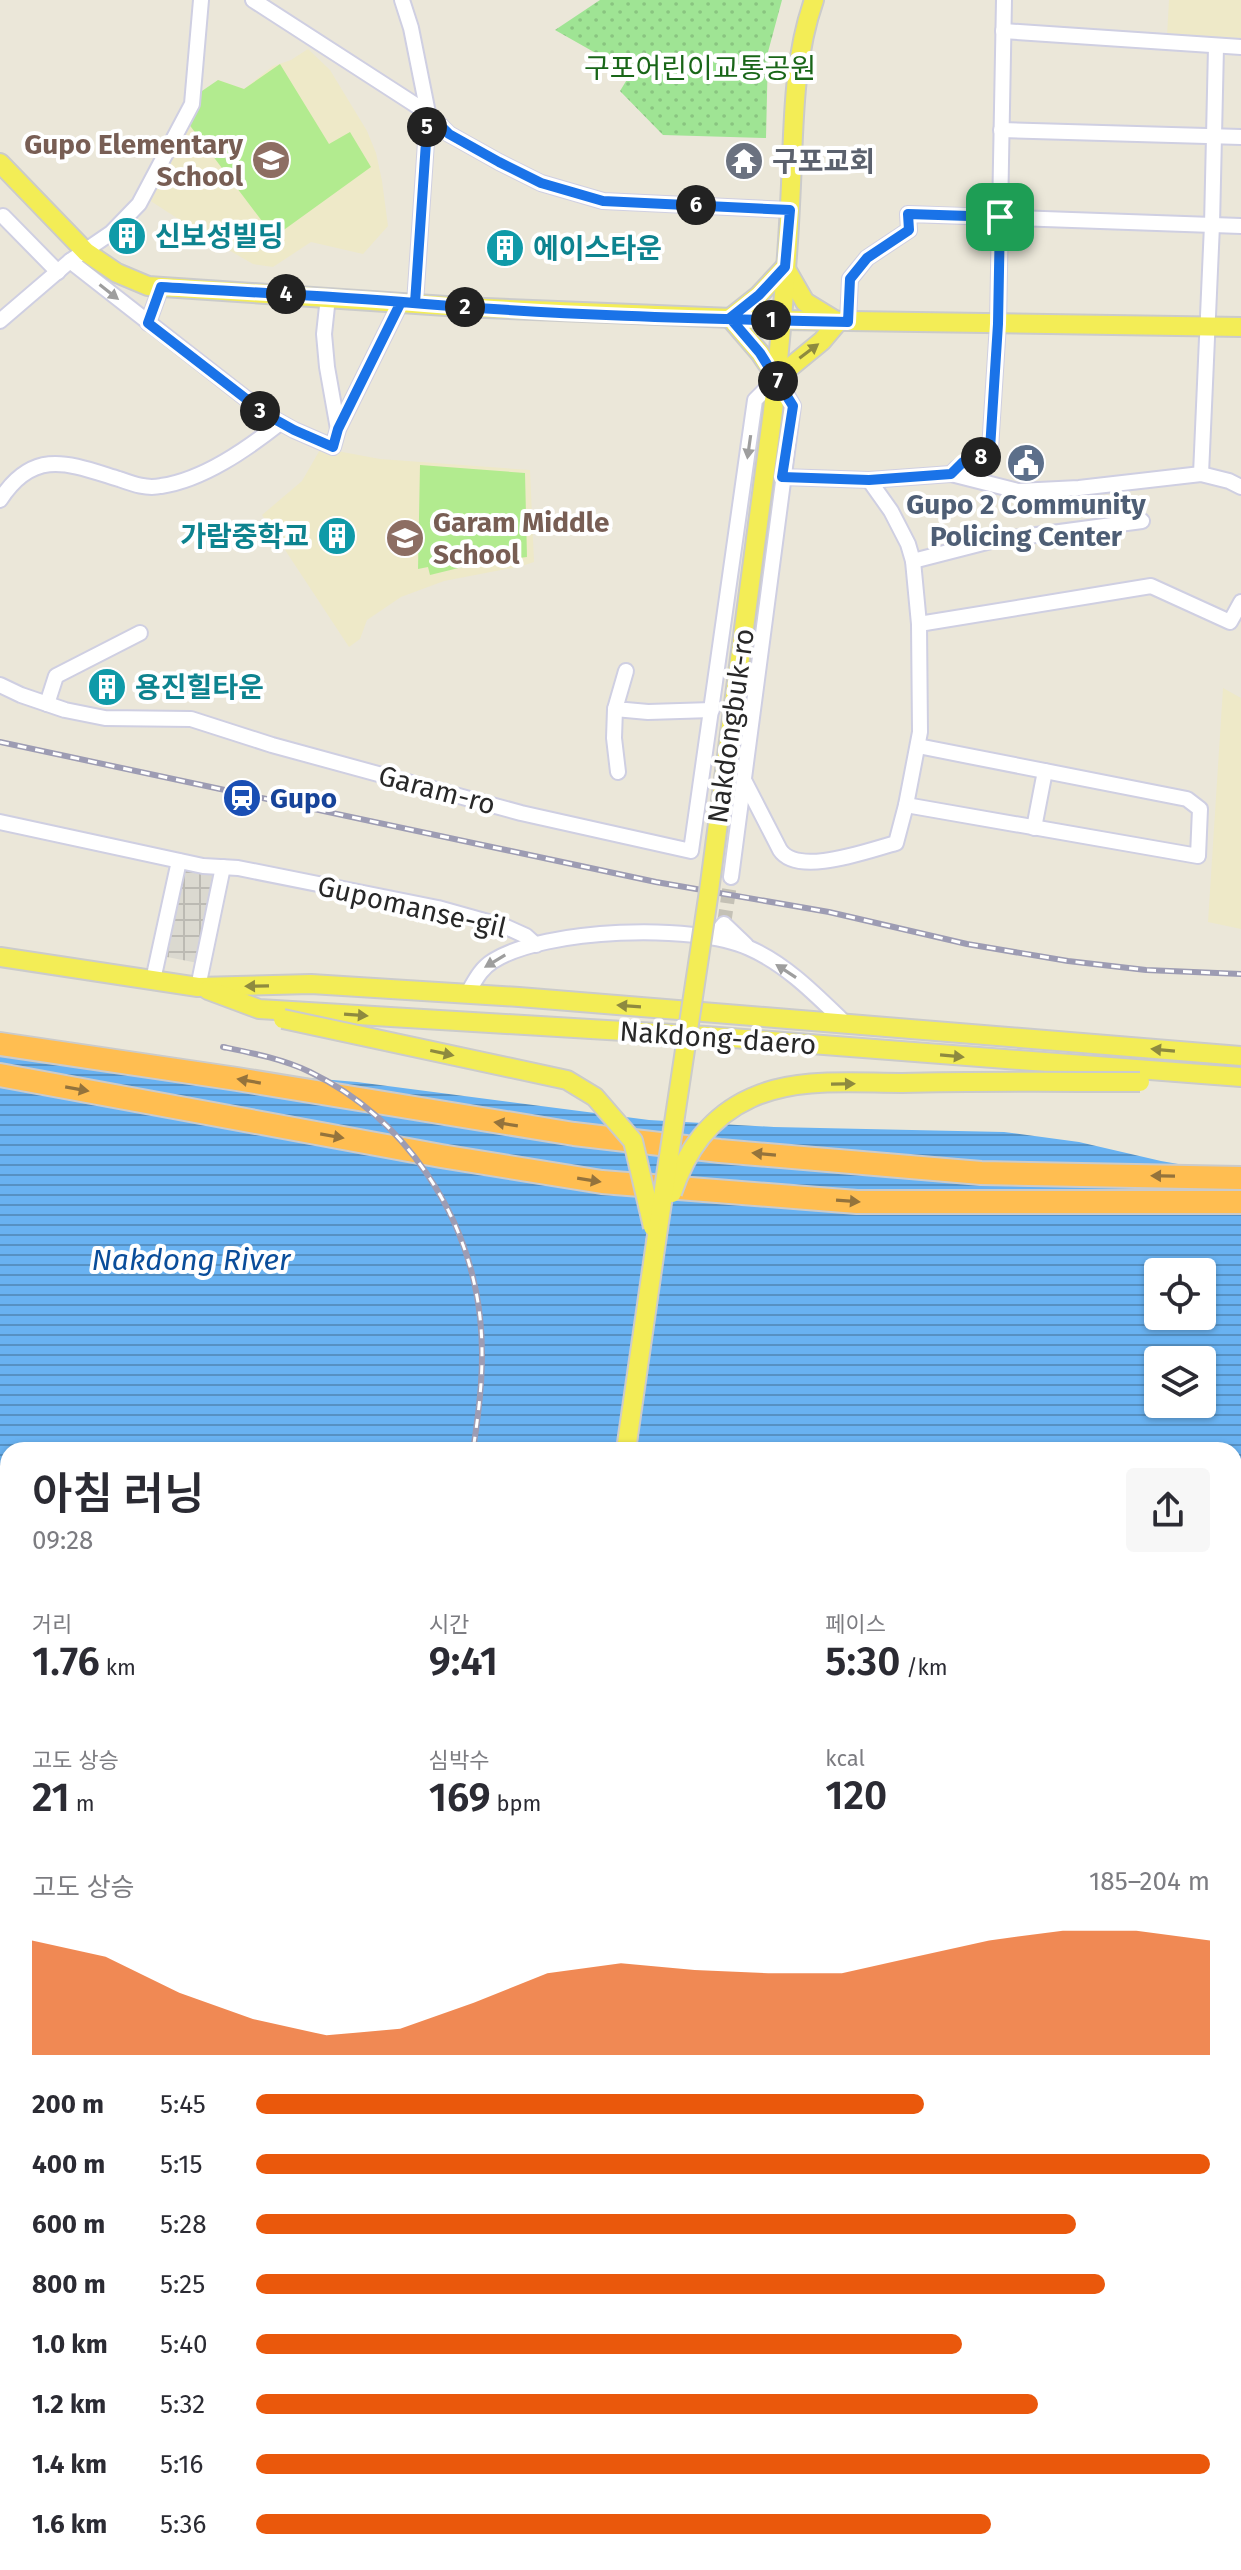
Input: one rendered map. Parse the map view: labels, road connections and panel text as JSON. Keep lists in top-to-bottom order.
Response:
{
  "streets": {
    "main road": ["Nakdongbuk-ro", "Nakdong-daero"],
    "street": ["Garam-ro", "Gupomanse-gil"]
  },
  "crossings": [
    ["Gupomanse-gil", "Nakdong-daero"]
  ],
  "one_way": ["Gupomanse-gil"],
  "water": ["Nakdong River"],
  "parks": ["구포어린이교통공원"],
  "places": {
    "school or university": ["Gupo Elementary School", "Garam Middle School"],
    "temple": ["구포교회"],
    "building": [
      "신보성빌딩",
      "에이스타운",
      "가람중학교",
      "용진힐타운"
    ],
    "public building": ["Gupo 2 Community Policing Center"],
    "station": ["Gupo"]
  },
  "page": {
    "pins": [
      "5",
      "6",
      "4",
      "2",
      "1",
      "7",
      "3",
      "8"
    ],
    "heading": ["아침 러닝", "09:28"],
    "stats": [
      ["거리", "1.76 km"],
      ["시간", "9:41"],
      ["페이스", "5:30 /km"],
      ["고도 상승", "21 m"],
      ["심박수", "169 bpm"],
      ["kcal", "120"]
    ],
    "chart": ["고도 상승", "185–204 m"],
    "list": [
      {
        "name": "200 m",
        "note": "5:45"
      },
      {
        "name": "400 m",
        "note": "5:15"
      },
      {
        "name": "600 m",
        "note": "5:28"
      },
      {
        "name": "800 m",
        "note": "5:25"
      },
      {
        "name": "1.0 km",
        "note": "5:40"
      },
      {
        "name": "1.2 km",
        "note": "5:32"
      },
      {
        "name": "1.4 km",
        "note": "5:16"
      },
      {
        "name": "1.6 km",
        "note": "5:36"
      }
    ]
  }
}
